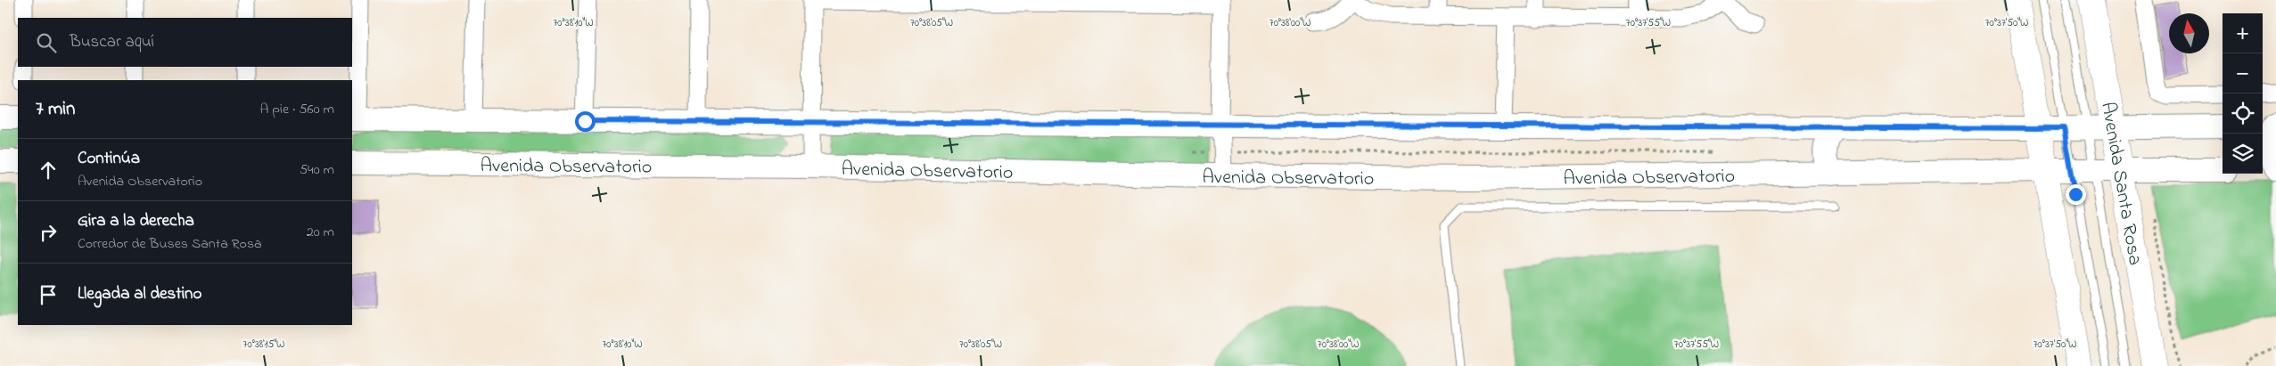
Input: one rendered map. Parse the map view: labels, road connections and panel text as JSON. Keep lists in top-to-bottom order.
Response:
{
  "streets": {
    "main road": ["Avenida Observatorio", "Avenida Santa Rosa"]
  },
  "crossings": [
    ["Avenida Observatorio", "Avenida Santa Rosa"]
  ],
  "north": "top",
  "page": {
    "map_buttons": ["+", "−"],
    "search": "Buscar aquí",
    "heading": ["7 min", "A pie · 560 m"],
    "list": [
      ["Continúa", "Avenida Observatorio", "540 m"],
      ["Gira a la derecha", "Corredor de Buses Santa Rosa", "20 m"],
      "Llegada al destino"
    ]
  },
  "coordinates": [
    "70°38'10\"W",
    "70°38'05\"W",
    "70°38'00\"W",
    "70°37'55\"W",
    "70°37'50\"W",
    "70°38'15\"W"
  ]
}
